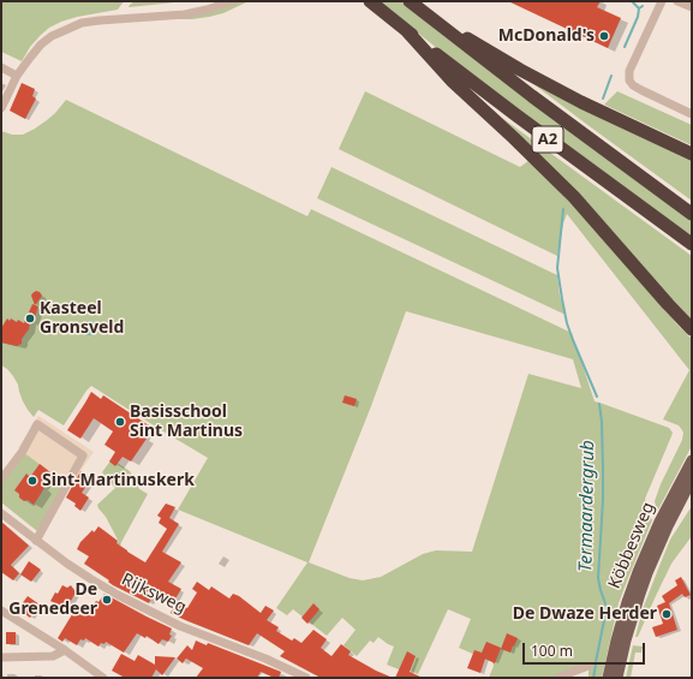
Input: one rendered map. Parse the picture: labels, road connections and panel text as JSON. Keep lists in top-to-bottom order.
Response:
{
  "streets": {
    "highway": ["A2"],
    "main road": ["Köbbesweg"],
    "street": ["Rijksweg"]
  },
  "water": ["Termaardergrub"],
  "places": [
    "McDonald's",
    "Kasteel Gronsveld",
    "Basisschool Sint Martinus",
    "Sint-Martinuskerk",
    "De Grenedeer",
    "De Dwaze Herder"
  ],
  "scale_bar": "100 m"
}
